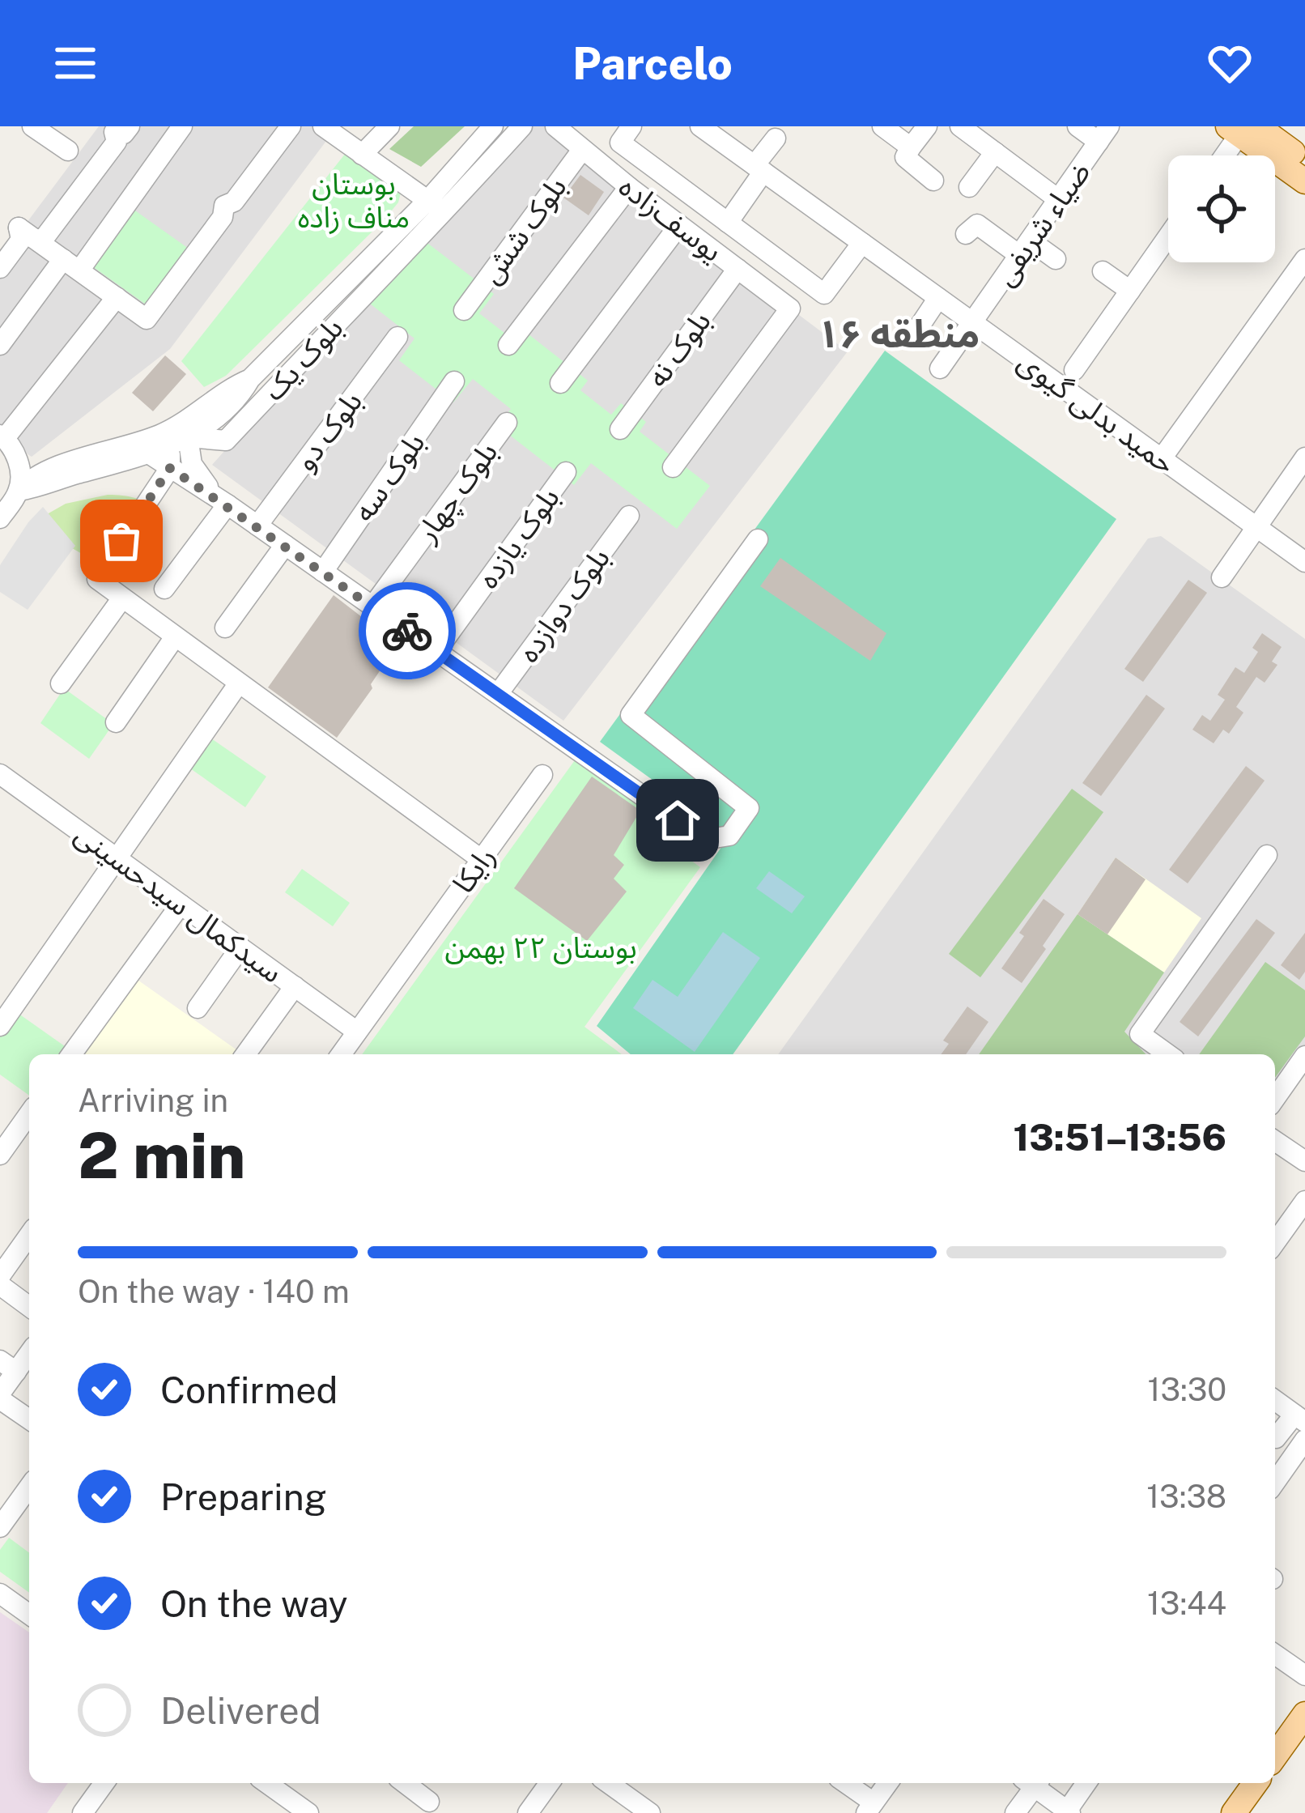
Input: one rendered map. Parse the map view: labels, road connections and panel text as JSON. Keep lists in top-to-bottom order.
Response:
{
  "streets": {
    "street": [
      "یوسف‌زاده",
      "ضیاء شریفی",
      "بلوک شش",
      "بلوک نه",
      "بلوک یک",
      "حمید بدلی گیوی",
      "بلوک دو",
      "بلوک سه",
      "بلوک چهار",
      "بلوک یازده",
      "بلوک دوازده",
      "رایکا",
      "سیدکمال سیدحسینی"
    ]
  },
  "crossings": [
    ["یوسف‌زاده", "بلوک شش"],
    ["یوسف‌زاده", "بلوک نه"],
    ["ضیاء شریفی", "حمید بدلی گیوی"],
    ["رایکا", "سیدکمال سیدحسینی"]
  ],
  "districts": ["منطقه ۱۶"],
  "parks": ["بوستان مناف زاده", "بوستان ۲۲ بهمن"],
  "page": {
    "header": "Parcelo",
    "heading": ["2 min", "Arriving in", "13:51–13:56"],
    "bar": "On the way · 140 m",
    "list": [
      ["Confirmed", "13:30"],
      ["Preparing", "13:38"],
      ["On the way", "13:44"],
      "Delivered"
    ]
  }
}
